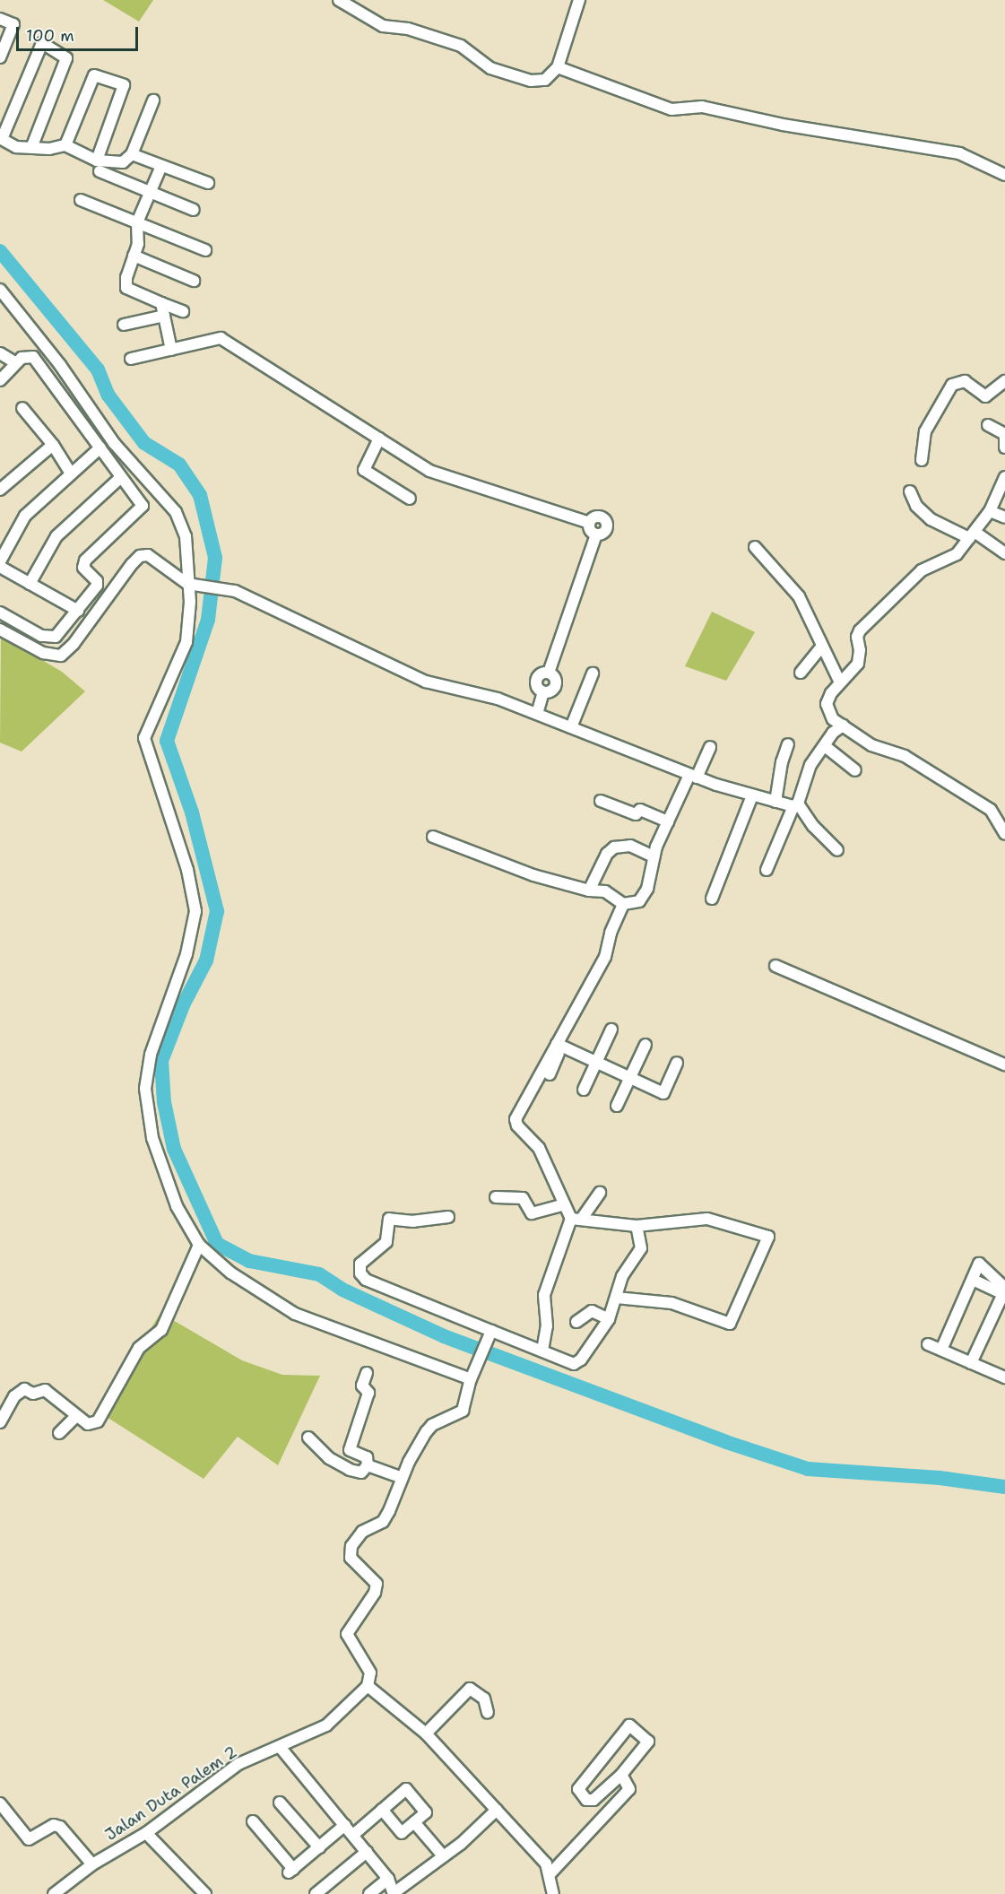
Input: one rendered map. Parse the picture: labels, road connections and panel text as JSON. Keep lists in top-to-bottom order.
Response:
{
  "streets": {
    "street": ["Jalan Duta Palem 2"]
  },
  "scale_bar": "100 m"
}
